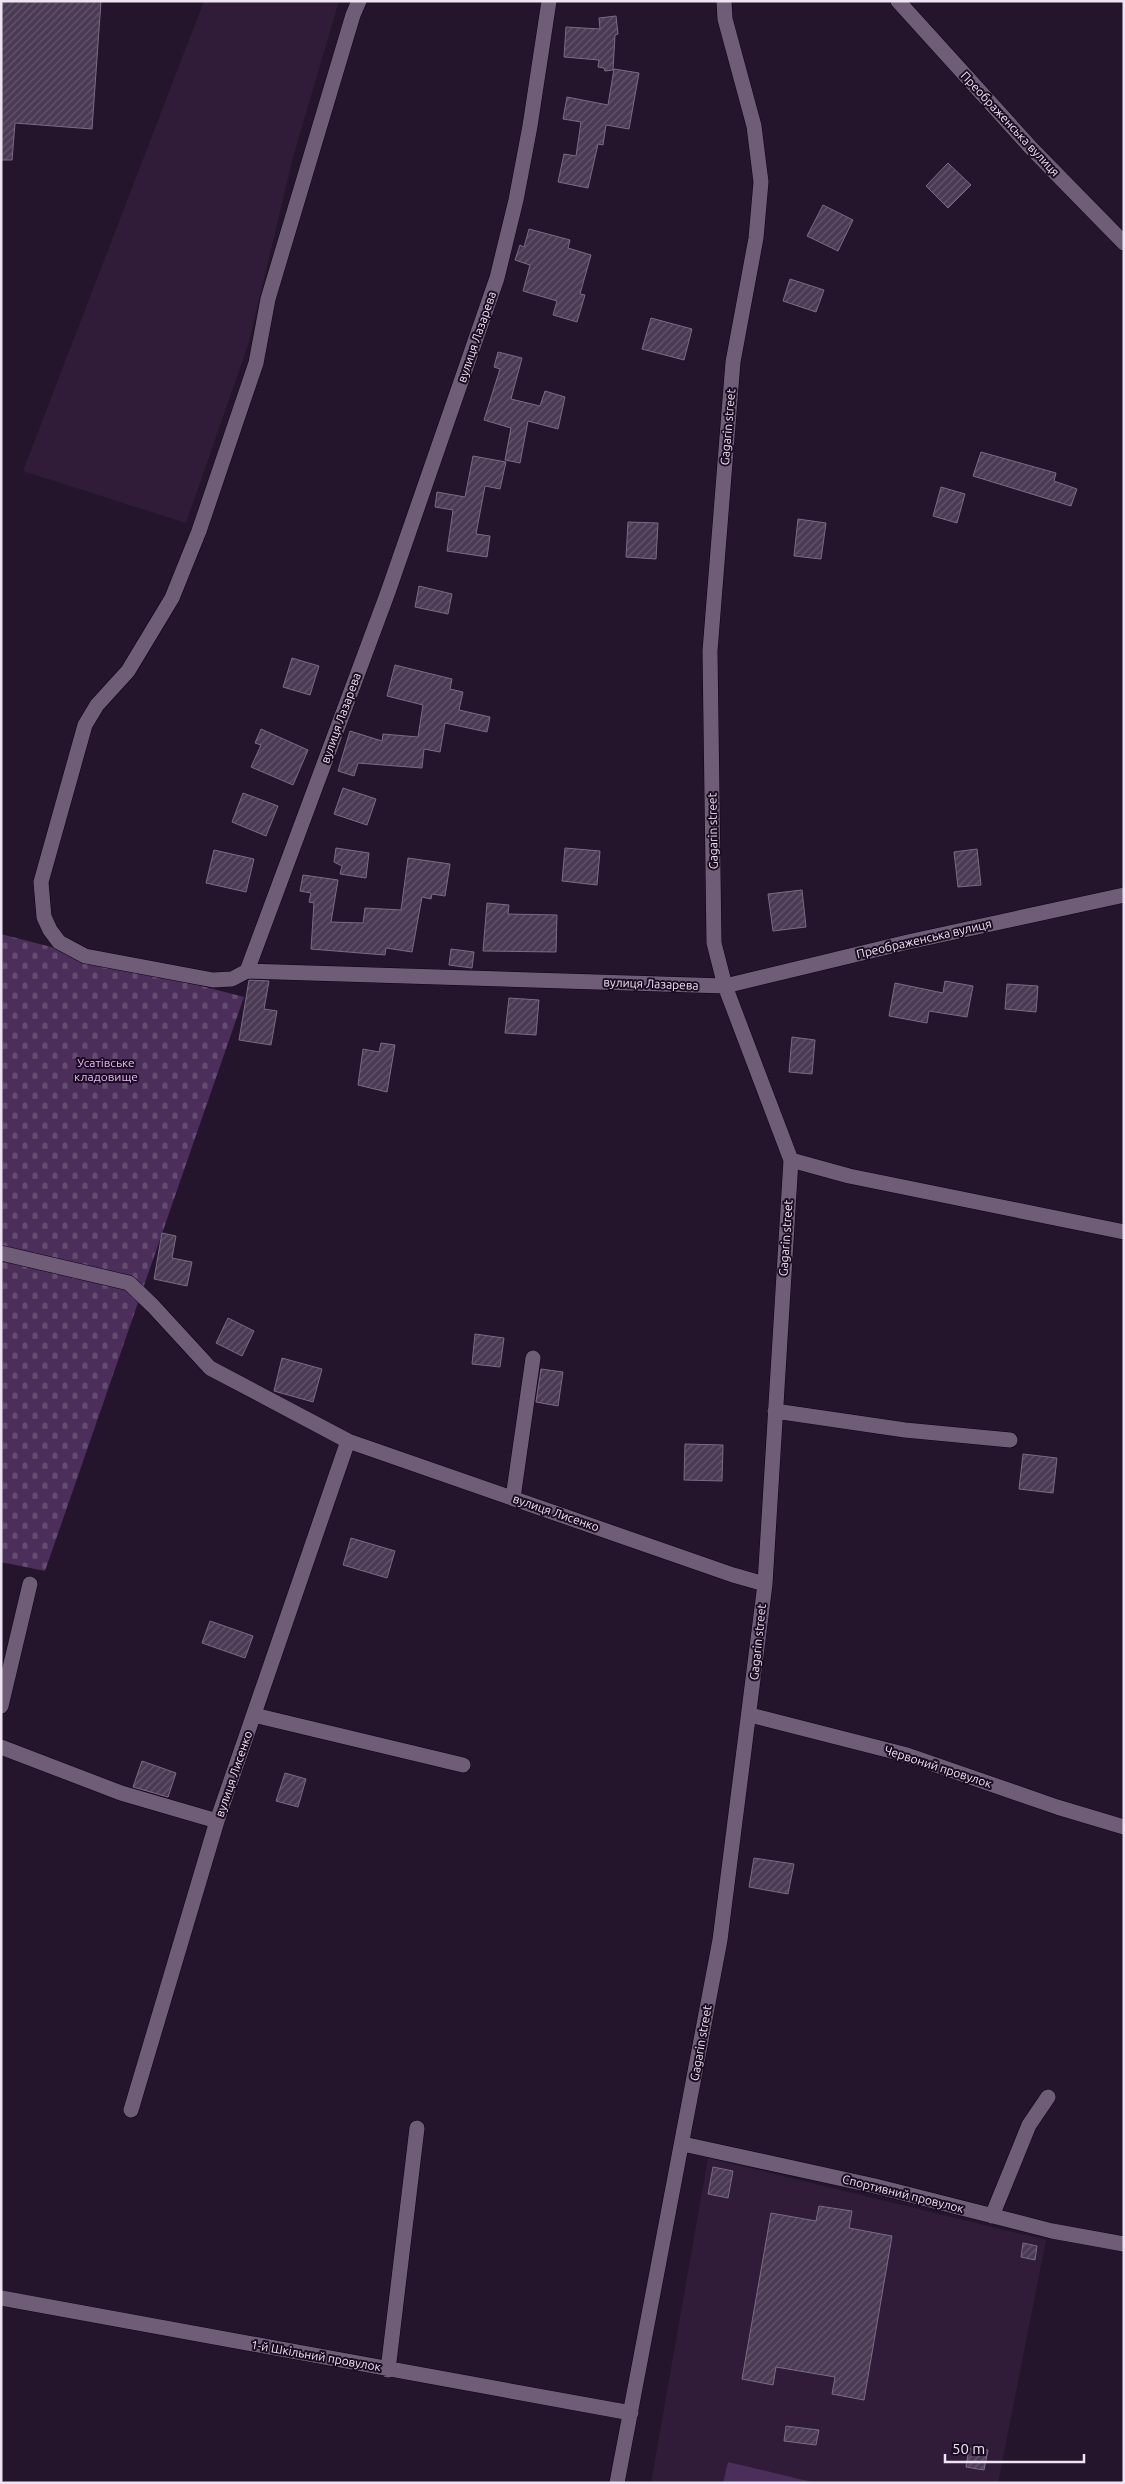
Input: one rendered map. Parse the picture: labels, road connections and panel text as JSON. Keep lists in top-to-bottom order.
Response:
{
  "streets": {
    "street": [
      "Преображенська вулиця",
      "вулиця Лазарева",
      "Gagarin street",
      "вулиця Лисенко",
      "Червоний провулок",
      "Спортивний провулок",
      "1-й Шкільний провулок"
    ]
  },
  "crossings": [
    ["Преображенська вулиця", "вулиця Лазарева"],
    ["Преображенська вулиця", "Gagarin street"],
    ["вулиця Лазарева", "Gagarin street"],
    ["Gagarin street", "вулиця Лисенко"],
    ["Gagarin street", "Червоний провулок"],
    ["Gagarin street", "Спортивний провулок"],
    ["Gagarin street", "1-й Шкільний провулок"]
  ],
  "parks": ["Усатівське кладовище"],
  "scale_bar": "50 m"
}
